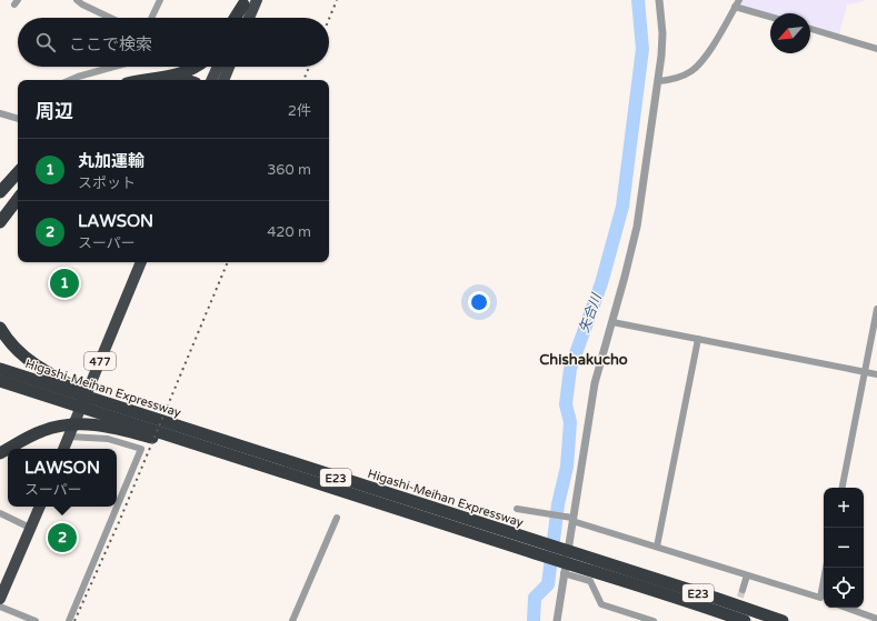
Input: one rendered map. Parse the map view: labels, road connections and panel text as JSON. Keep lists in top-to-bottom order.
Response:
{
  "streets": {
    "highway": ["477", "Higashi-Meihan Expressway", "E23"]
  },
  "districts": ["Chishakucho"],
  "water": ["矢合川"],
  "north": "bottom left",
  "page": {
    "search": "ここで検索",
    "heading": ["周辺", "2件"],
    "list": [
      {
        "mark": "1",
        "name": "丸加運輸",
        "note": "スポット",
        "value": "360 m"
      },
      {
        "mark": "2",
        "name": "LAWSON",
        "note": "スーパー",
        "value": "420 m"
      }
    ],
    "pins": ["1", "2"],
    "popup": ["LAWSON", "スーパー"],
    "map_buttons": ["+", "−"]
  }
}
